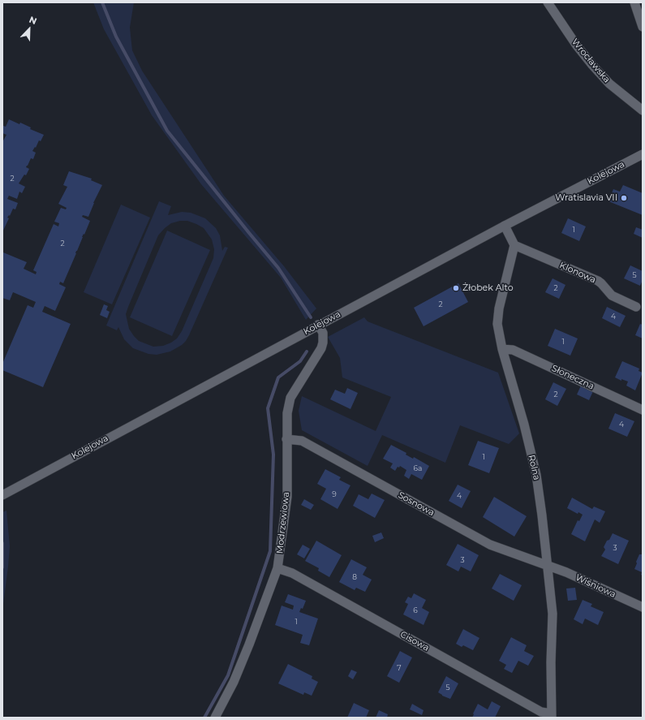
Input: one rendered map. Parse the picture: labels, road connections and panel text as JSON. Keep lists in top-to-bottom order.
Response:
{
  "streets": {
    "street": [
      "Wrocławska",
      "Kolejowa",
      "Klonowa",
      "Słoneczna",
      "Rolna",
      "Sosnowa",
      "Modrzewiowa",
      "Wiśniowa",
      "Cisowa"
    ]
  },
  "crossings": [
    ["Kolejowa", "Modrzewiowa"],
    ["Klonowa", "Rolna"],
    ["Słoneczna", "Rolna"],
    ["Rolna", "Sosnowa"],
    ["Rolna", "Wiśniowa"],
    ["Rolna", "Cisowa"],
    ["Sosnowa", "Modrzewiowa"],
    ["Sosnowa", "Wiśniowa"],
    ["Modrzewiowa", "Cisowa"]
  ],
  "places": ["Wratislavia VII", "Żłobek Alto"],
  "house_numbers": [
    "2",
    "1",
    "2",
    "5",
    "2",
    "2",
    "4",
    "1",
    "2",
    "4",
    "1",
    "6a",
    "9",
    "4",
    "3",
    "3",
    "8",
    "6",
    "1",
    "7",
    "5"
  ],
  "north": "top right"
}
